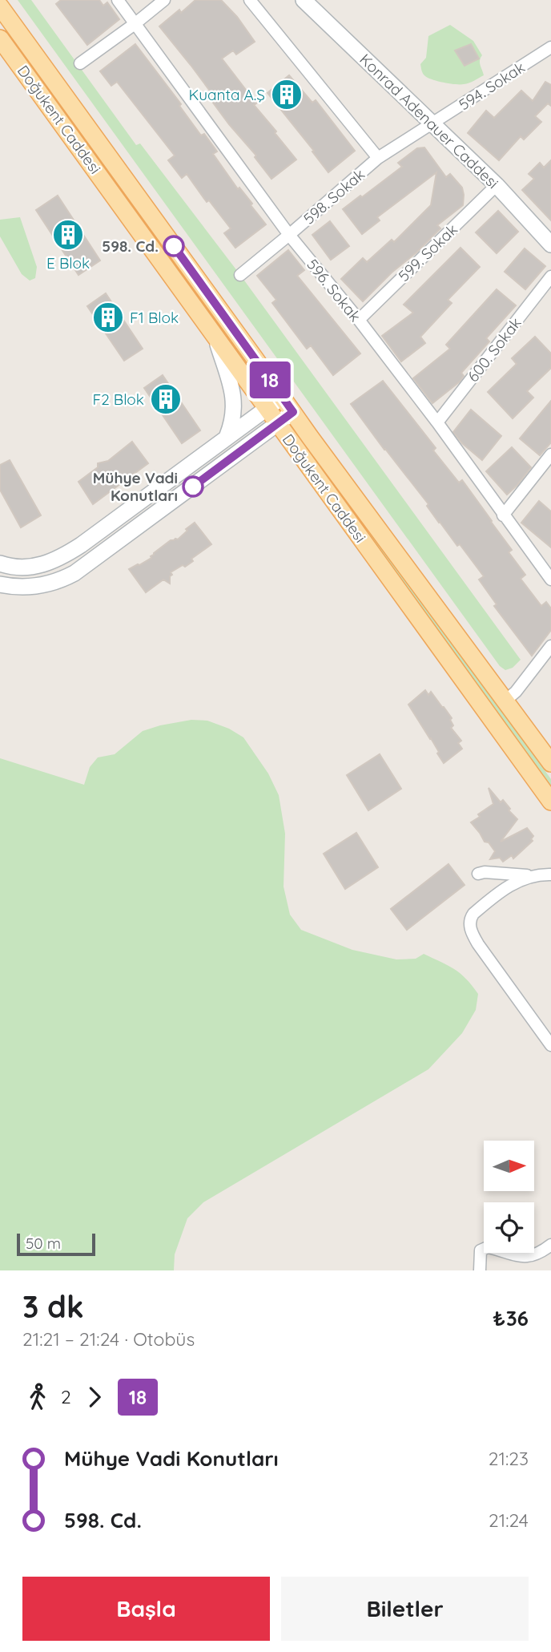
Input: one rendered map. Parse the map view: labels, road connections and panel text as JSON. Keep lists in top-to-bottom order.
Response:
{
  "streets": {
    "main road": ["Doğukent Caddesi", "Konrad Adenauer Caddesi"],
    "street": [
      "594. Sokak",
      "598. Sokak",
      "599. Sokak",
      "596. Sokak",
      "600. Sokak"
    ]
  },
  "crossings": [
    ["594. Sokak", "Konrad Adenauer Caddesi"],
    ["594. Sokak", "598. Sokak"],
    ["Konrad Adenauer Caddesi", "598. Sokak"],
    ["Konrad Adenauer Caddesi", "599. Sokak"],
    ["598. Sokak", "596. Sokak"],
    ["599. Sokak", "596. Sokak"],
    ["596. Sokak", "600. Sokak"]
  ],
  "places": {
    "building": [
      "Kuanta A.Ş",
      "E Blok",
      "F1 Blok",
      "F2 Blok"
    ],
    "other": ["598. Cd.", "Mühye Vadi Konutları"]
  },
  "lines": ["bus line 18"],
  "scale_bar": "50 m",
  "north": "right",
  "page": {
    "on_map": "18",
    "scale": "50 m",
    "heading": ["3 dk", "21:21 – 21:24 · Otobüs", "₺36"],
    "legs": ["2", "18"],
    "list": [
      {
        "name": "Mühye Vadi Konutları",
        "value": "21:23"
      },
      {
        "name": "598. Cd.",
        "value": "21:24"
      }
    ],
    "buttons": ["Başla", "Biletler"]
  }
}
